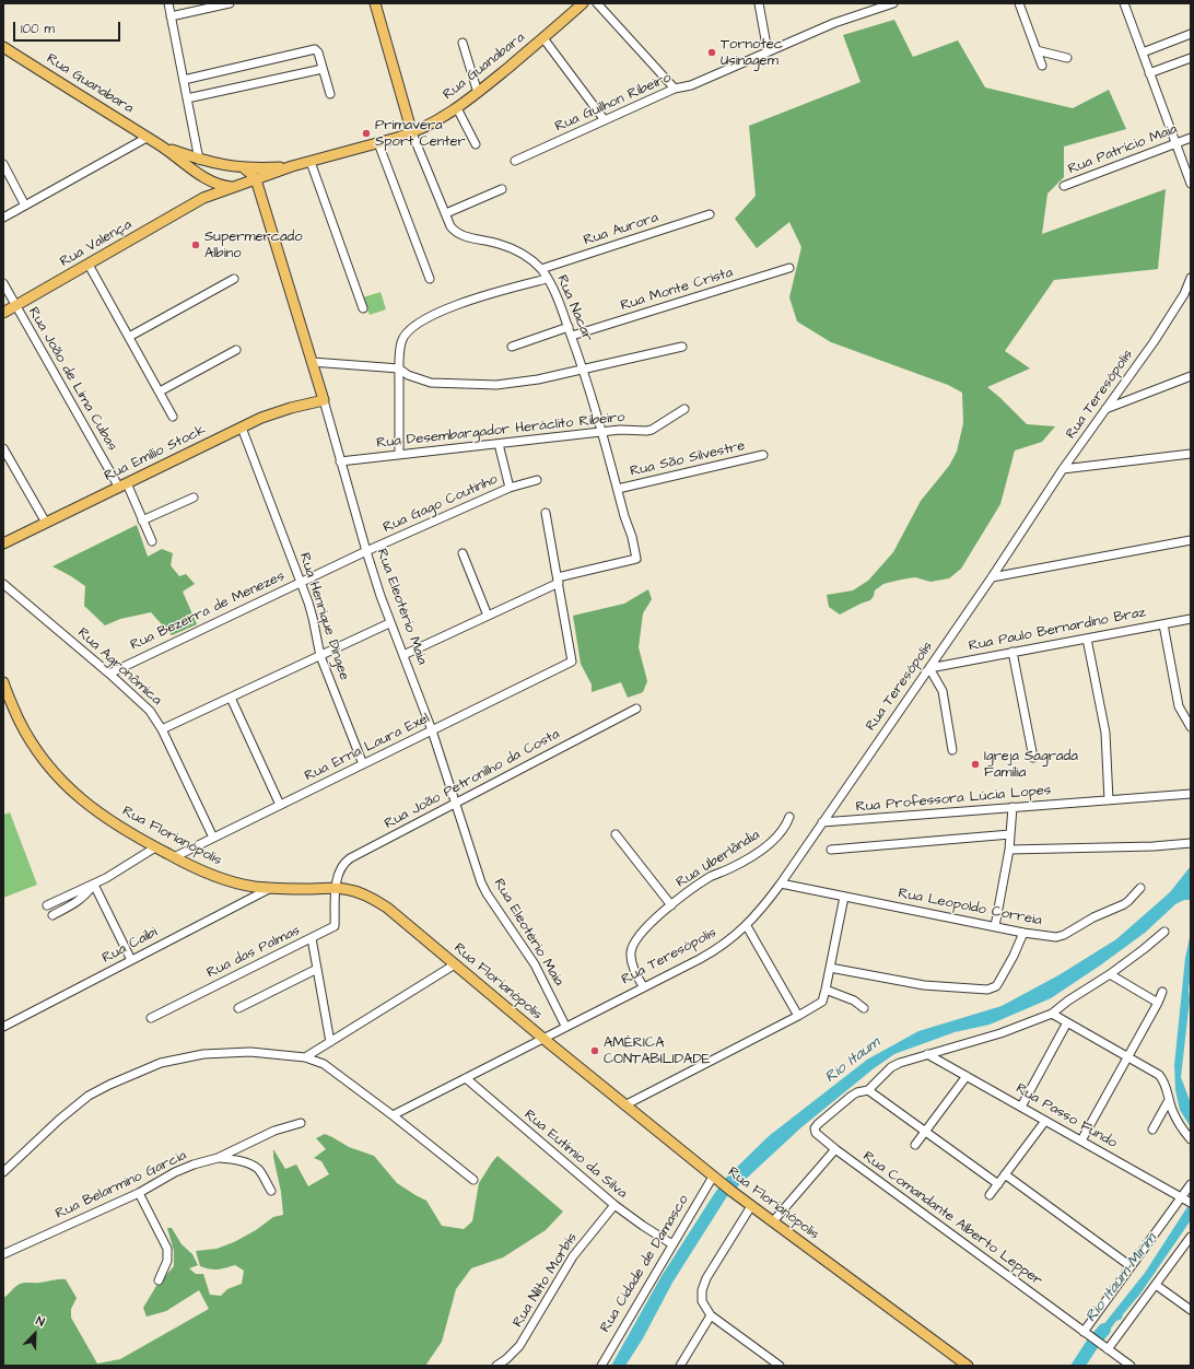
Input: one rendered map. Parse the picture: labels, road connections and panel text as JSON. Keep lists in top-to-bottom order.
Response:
{
  "streets": {
    "main road": [
      "Rua Guanabara",
      "Rua Valença",
      "Rua Nacar",
      "Rua Emílio Stock",
      "Rua Eleotério Maia",
      "Rua Florianópolis"
    ],
    "street": [
      "Rua Guilhon Ribeiro",
      "Rua Patrício Maia",
      "Rua Aurora",
      "Rua Monte Crista",
      "Rua João de Lima Cubas",
      "Rua Teresópolis",
      "Rua Desembargador Heráclito Ribeiro",
      "Rua São Silvestre",
      "Rua Gago Coutinho",
      "Rua Bezerra de Menezes",
      "Rua Henrique Dingee",
      "Rua Paulo Bernardino Braz",
      "Rua Agronômica",
      "Rua Erna Laura Exel",
      "Rua João Petronilho da Costa",
      "Rua Professora Lúcia Lopes",
      "Rua Uberlândia",
      "Rua Leopoldo Correia",
      "Rua Caibi",
      "Rua das Palmas",
      "Rua Passo Fundo",
      "Rua Eutímio da Silva",
      "Rua Belarmino Garcia",
      "Rua Comandante Alberto Lepper",
      "Rua Cidade de Damasco",
      "Rua Nilto Morbis"
    ]
  },
  "crossings": [
    ["Rua Guanabara", "Rua Valença"],
    ["Rua Guanabara", "Rua Nacar"],
    ["Rua Guanabara", "Rua Eleotério Maia"],
    ["Rua Aurora", "Rua Nacar"],
    ["Rua Valença", "Rua João de Lima Cubas"],
    ["Rua Monte Crista", "Rua Nacar"],
    ["Rua Nacar", "Rua Desembargador Heráclito Ribeiro"],
    ["Rua Nacar", "Rua São Silvestre"],
    ["Rua Nacar", "Rua Erna Laura Exel"],
    ["Rua João de Lima Cubas", "Rua Emílio Stock"],
    ["Rua Teresópolis", "Rua Eleotério Maia"],
    ["Rua Teresópolis", "Rua Paulo Bernardino Braz"],
    ["Rua Teresópolis", "Rua Professora Lúcia Lopes"],
    ["Rua Teresópolis", "Rua Florianópolis"],
    ["Rua Teresópolis", "Rua Uberlândia"],
    ["Rua Teresópolis", "Rua Leopoldo Correia"],
    ["Rua Teresópolis", "Rua Eutímio da Silva"],
    ["Rua Desembargador Heráclito Ribeiro", "Rua Gago Coutinho"],
    ["Rua Desembargador Heráclito Ribeiro", "Rua Eleotério Maia"],
    ["Rua Emílio Stock", "Rua Eleotério Maia"],
    ["Rua Emílio Stock", "Rua Henrique Dingee"],
    ["Rua Gago Coutinho", "Rua Eleotério Maia"],
    ["Rua Gago Coutinho", "Rua Bezerra de Menezes"],
    ["Rua Eleotério Maia", "Rua Bezerra de Menezes"],
    ["Rua Eleotério Maia", "Rua Erna Laura Exel"],
    ["Rua Eleotério Maia", "Rua João Petronilho da Costa"],
    ["Rua Bezerra de Menezes", "Rua Henrique Dingee"],
    ["Rua Bezerra de Menezes", "Rua Agronômica"],
    ["Rua Henrique Dingee", "Rua Erna Laura Exel"],
    ["Rua Agronômica", "Rua Erna Laura Exel"],
    ["Rua Erna Laura Exel", "Rua Florianópolis"],
    ["Rua João Petronilho da Costa", "Rua Florianópolis"],
    ["Rua João Petronilho da Costa", "Rua das Palmas"],
    ["Rua Florianópolis", "Rua Caibi"],
    ["Rua Florianópolis", "Rua das Palmas"],
    ["Rua Florianópolis", "Rua Cidade de Damasco"],
    ["Rua Eutímio da Silva", "Rua Cidade de Damasco"],
    ["Rua Eutímio da Silva", "Rua Nilto Morbis"]
  ],
  "water": ["Rio Itaum", "Rio Itaum-Mirim"],
  "places": [
    "Tornotec Usinagem",
    "Primavera Sport Center",
    "Supermercado Albino",
    "Igreja Sagrada Família",
    "AMÉRICA CONTABILIDADE"
  ],
  "scale_bar": "100 m",
  "north": "top right"
}
